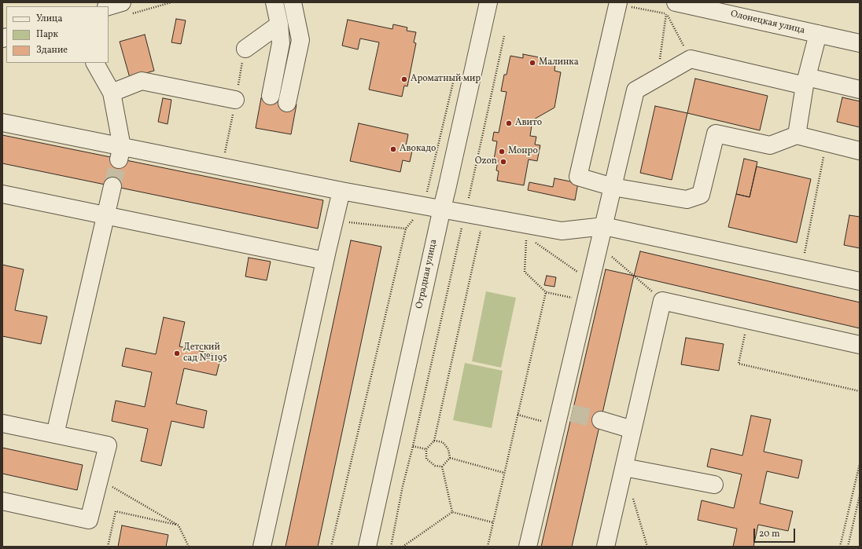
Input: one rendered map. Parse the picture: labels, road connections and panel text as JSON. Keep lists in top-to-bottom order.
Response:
{
  "streets": {
    "street": ["Олонецкая улица", "Отрадная улица"]
  },
  "places": [
    "Малинка",
    "Ароматный мир",
    "Авито",
    "Авокадо",
    "Монро",
    "Ozon",
    "Детский сад №1195"
  ],
  "legend": ["Улица", "Парк", "Здание"],
  "scale_bar": "20 m"
}
